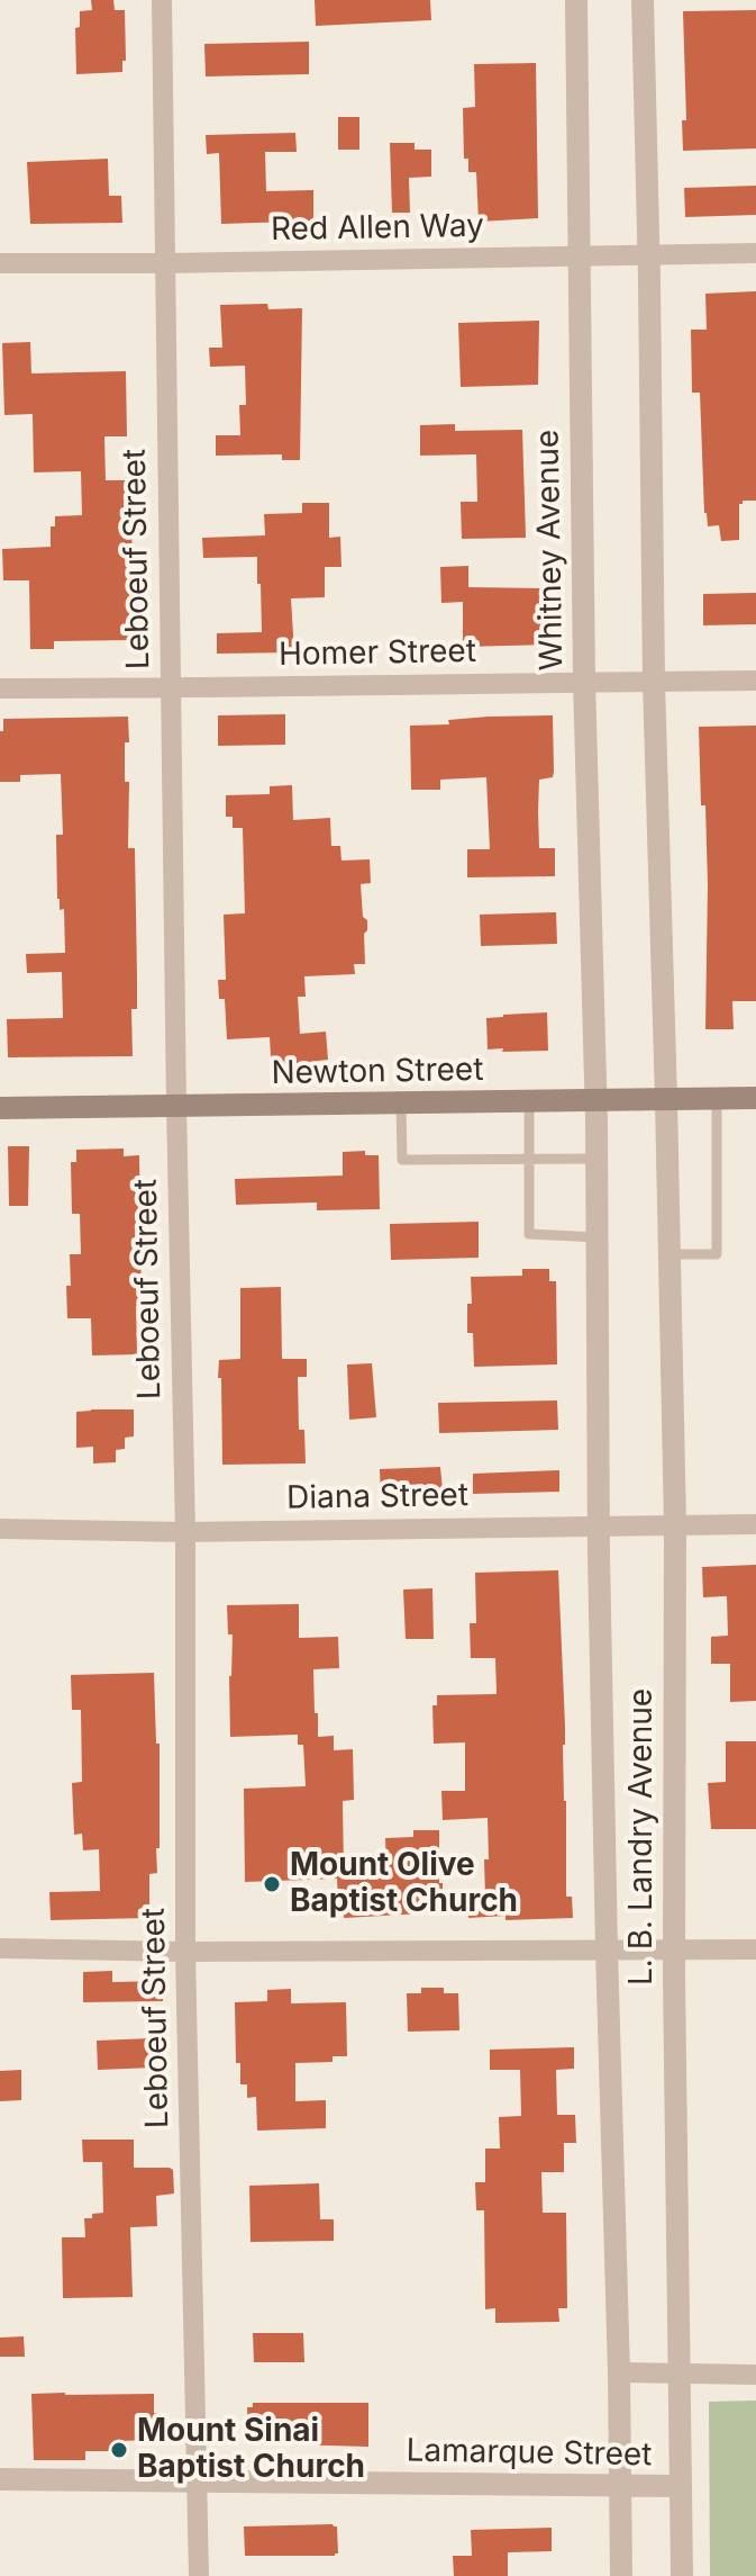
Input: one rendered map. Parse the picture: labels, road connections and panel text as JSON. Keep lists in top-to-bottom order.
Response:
{
  "streets": {
    "main road": ["Newton Street"],
    "street": [
      "Red Allen Way",
      "Whitney Avenue",
      "Leboeuf Street",
      "Homer Street",
      "Diana Street",
      "L. B. Landry Avenue",
      "Lamarque Street"
    ]
  },
  "crossings": [
    ["Red Allen Way", "Whitney Avenue"],
    ["Red Allen Way", "Leboeuf Street"],
    ["Whitney Avenue", "Homer Street"],
    ["Whitney Avenue", "Newton Street"],
    ["Whitney Avenue", "L. B. Landry Avenue"],
    ["Leboeuf Street", "Homer Street"],
    ["Leboeuf Street", "Newton Street"],
    ["Leboeuf Street", "Diana Street"],
    ["Leboeuf Street", "Lamarque Street"],
    ["Newton Street", "L. B. Landry Avenue"],
    ["Diana Street", "L. B. Landry Avenue"],
    ["L. B. Landry Avenue", "Lamarque Street"]
  ],
  "places": ["Mount Olive Baptist Church", "Mount Sinai Baptist Church"]
}
